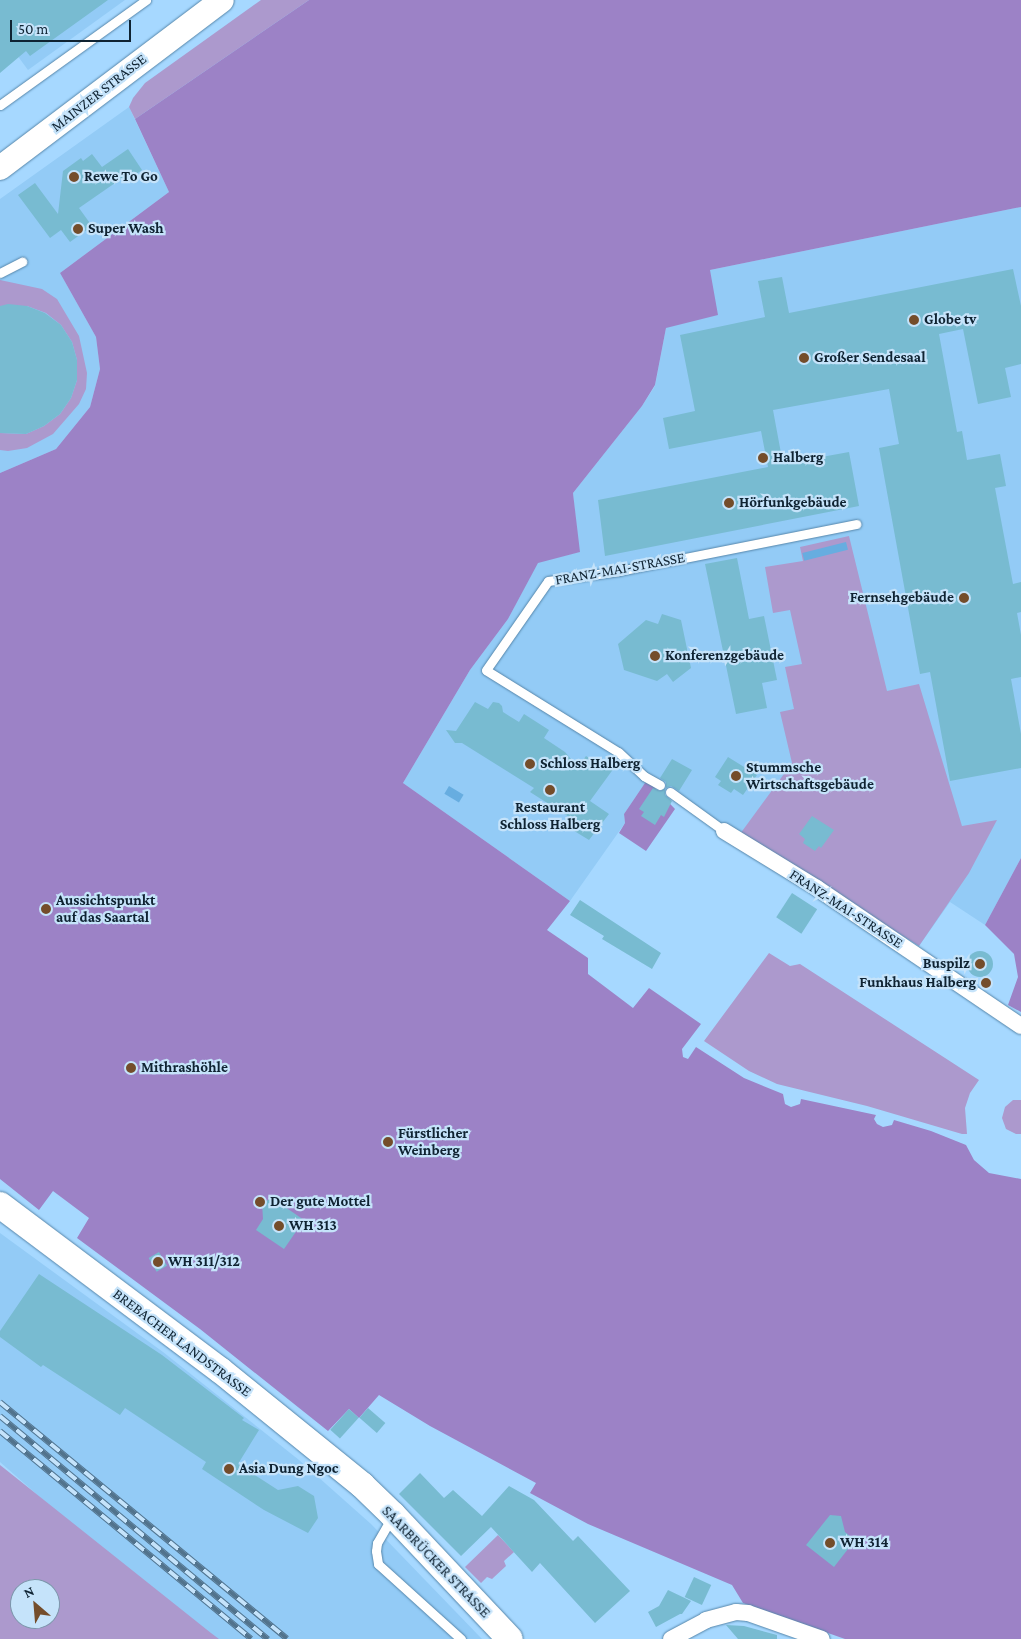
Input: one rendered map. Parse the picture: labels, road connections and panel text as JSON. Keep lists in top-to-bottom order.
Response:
{
  "streets": {
    "main road": ["MAINZER STRASSE", "BREBACHER LANDSTRASSE", "SAARBRÜCKER STRASSE"],
    "street": ["FRANZ-MAI-STRASSE"]
  },
  "crossings": [
    ["BREBACHER LANDSTRASSE", "SAARBRÜCKER STRASSE"]
  ],
  "places": [
    "Rewe To Go",
    "Super Wash",
    "Globe tv",
    "Großer Sendesaal",
    "Halberg",
    "Hörfunkgebäude",
    "Fernsehgebäude",
    "Konferenzgebäude",
    "Schloss Halberg",
    "Stummsche Wirtschaftsgebäude",
    "Restaurant Schloss Halberg",
    "Aussichtspunkt auf das Saartal",
    "Buspilz",
    "Funkhaus Halberg",
    "Mithrashöhle",
    "Fürstlicher Weinberg",
    "Der gute Mottel",
    "WH 313",
    "WH 311/312",
    "Asia Dung Ngoc",
    "WH 314"
  ],
  "scale_bar": "50 m",
  "north": "top left"
}
